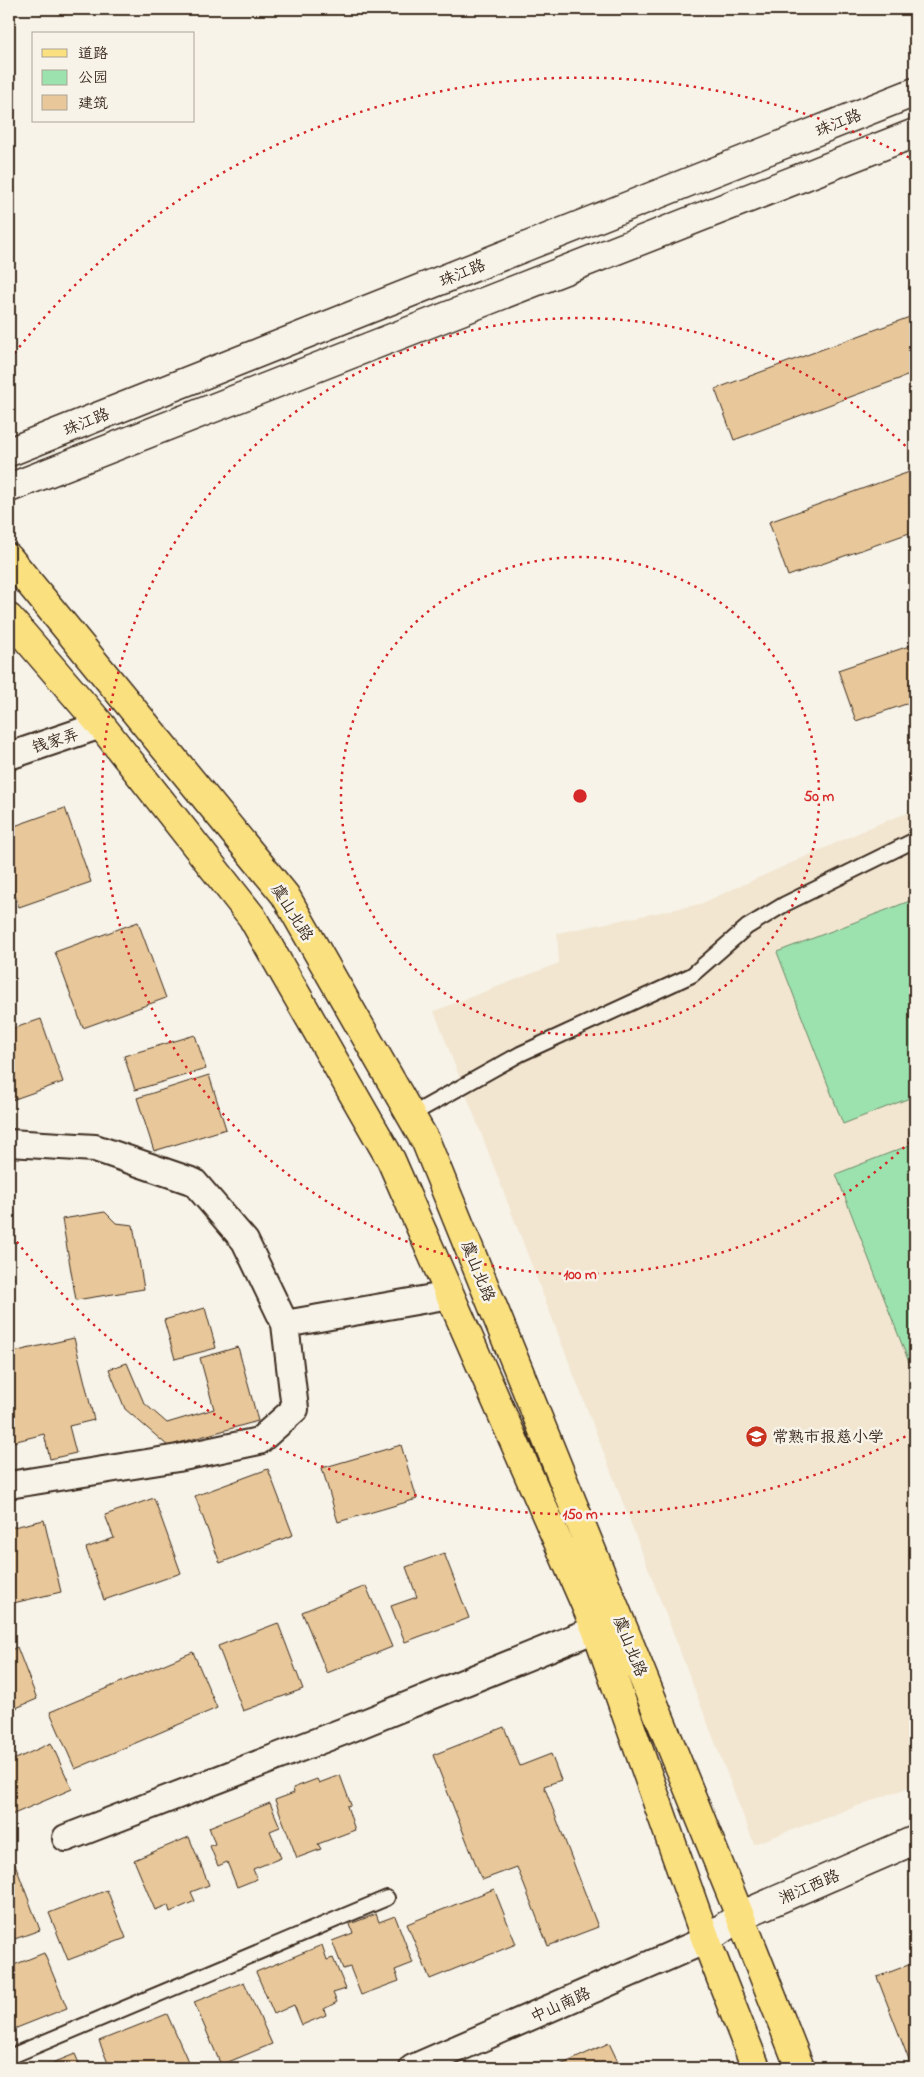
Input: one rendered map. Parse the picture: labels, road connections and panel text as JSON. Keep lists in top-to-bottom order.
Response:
{
  "streets": {
    "main road": ["珠江路", "虞山北路", "湘江西路"],
    "street": ["钱家弄", "中山南路"]
  },
  "crossings": [
    ["钱家弄", "虞山北路"],
    ["虞山北路", "湘江西路"],
    ["虞山北路", "中山南路"],
    ["湘江西路", "中山南路"]
  ],
  "places": {
    "school or university": ["常熟市报慈小学"]
  },
  "legend": ["道路", "公园", "建筑"],
  "rings": ["50 m", "100 m", "150 m"]
}
